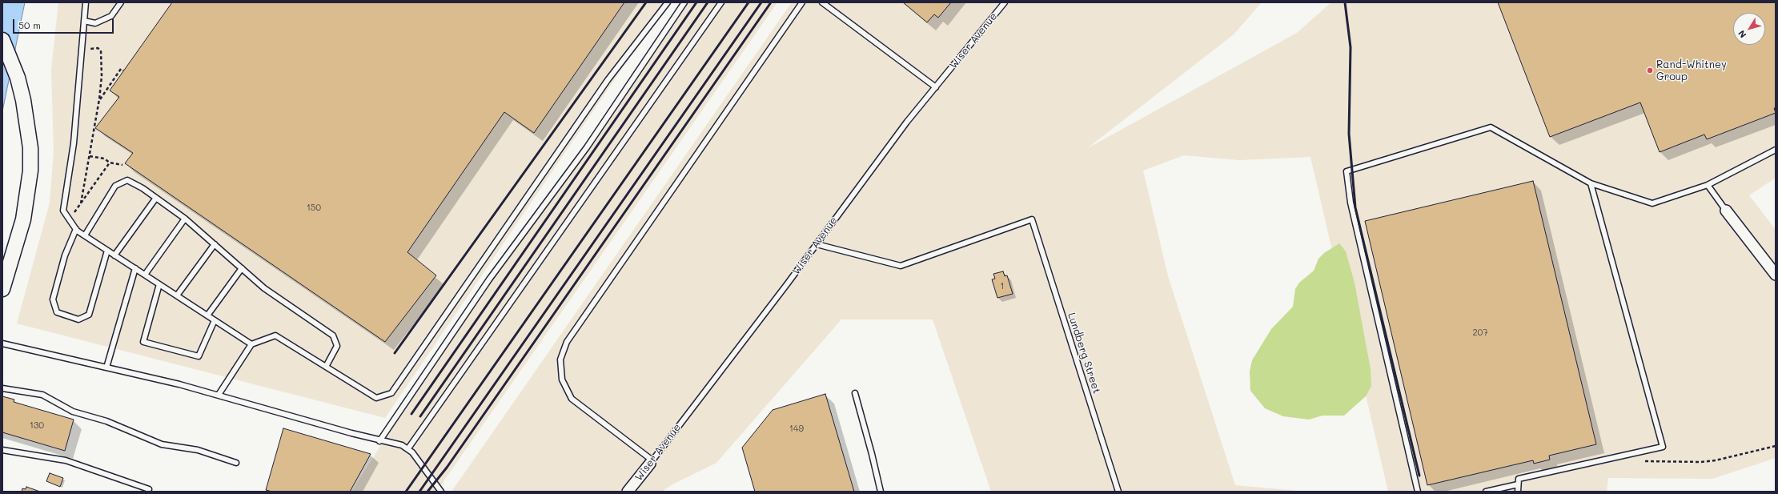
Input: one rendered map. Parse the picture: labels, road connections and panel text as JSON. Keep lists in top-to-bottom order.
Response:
{
  "streets": {
    "street": ["Wiser Avenue"],
    "lane": ["Lundberg Street"]
  },
  "crossings": [
    ["Wiser Avenue", "Lundberg Street"]
  ],
  "places": ["Rand-Whitney Group"],
  "house_numbers": [
    "150",
    "1",
    "207",
    "130",
    "149"
  ],
  "scale_bar": "50 m",
  "north": "bottom left"
}
